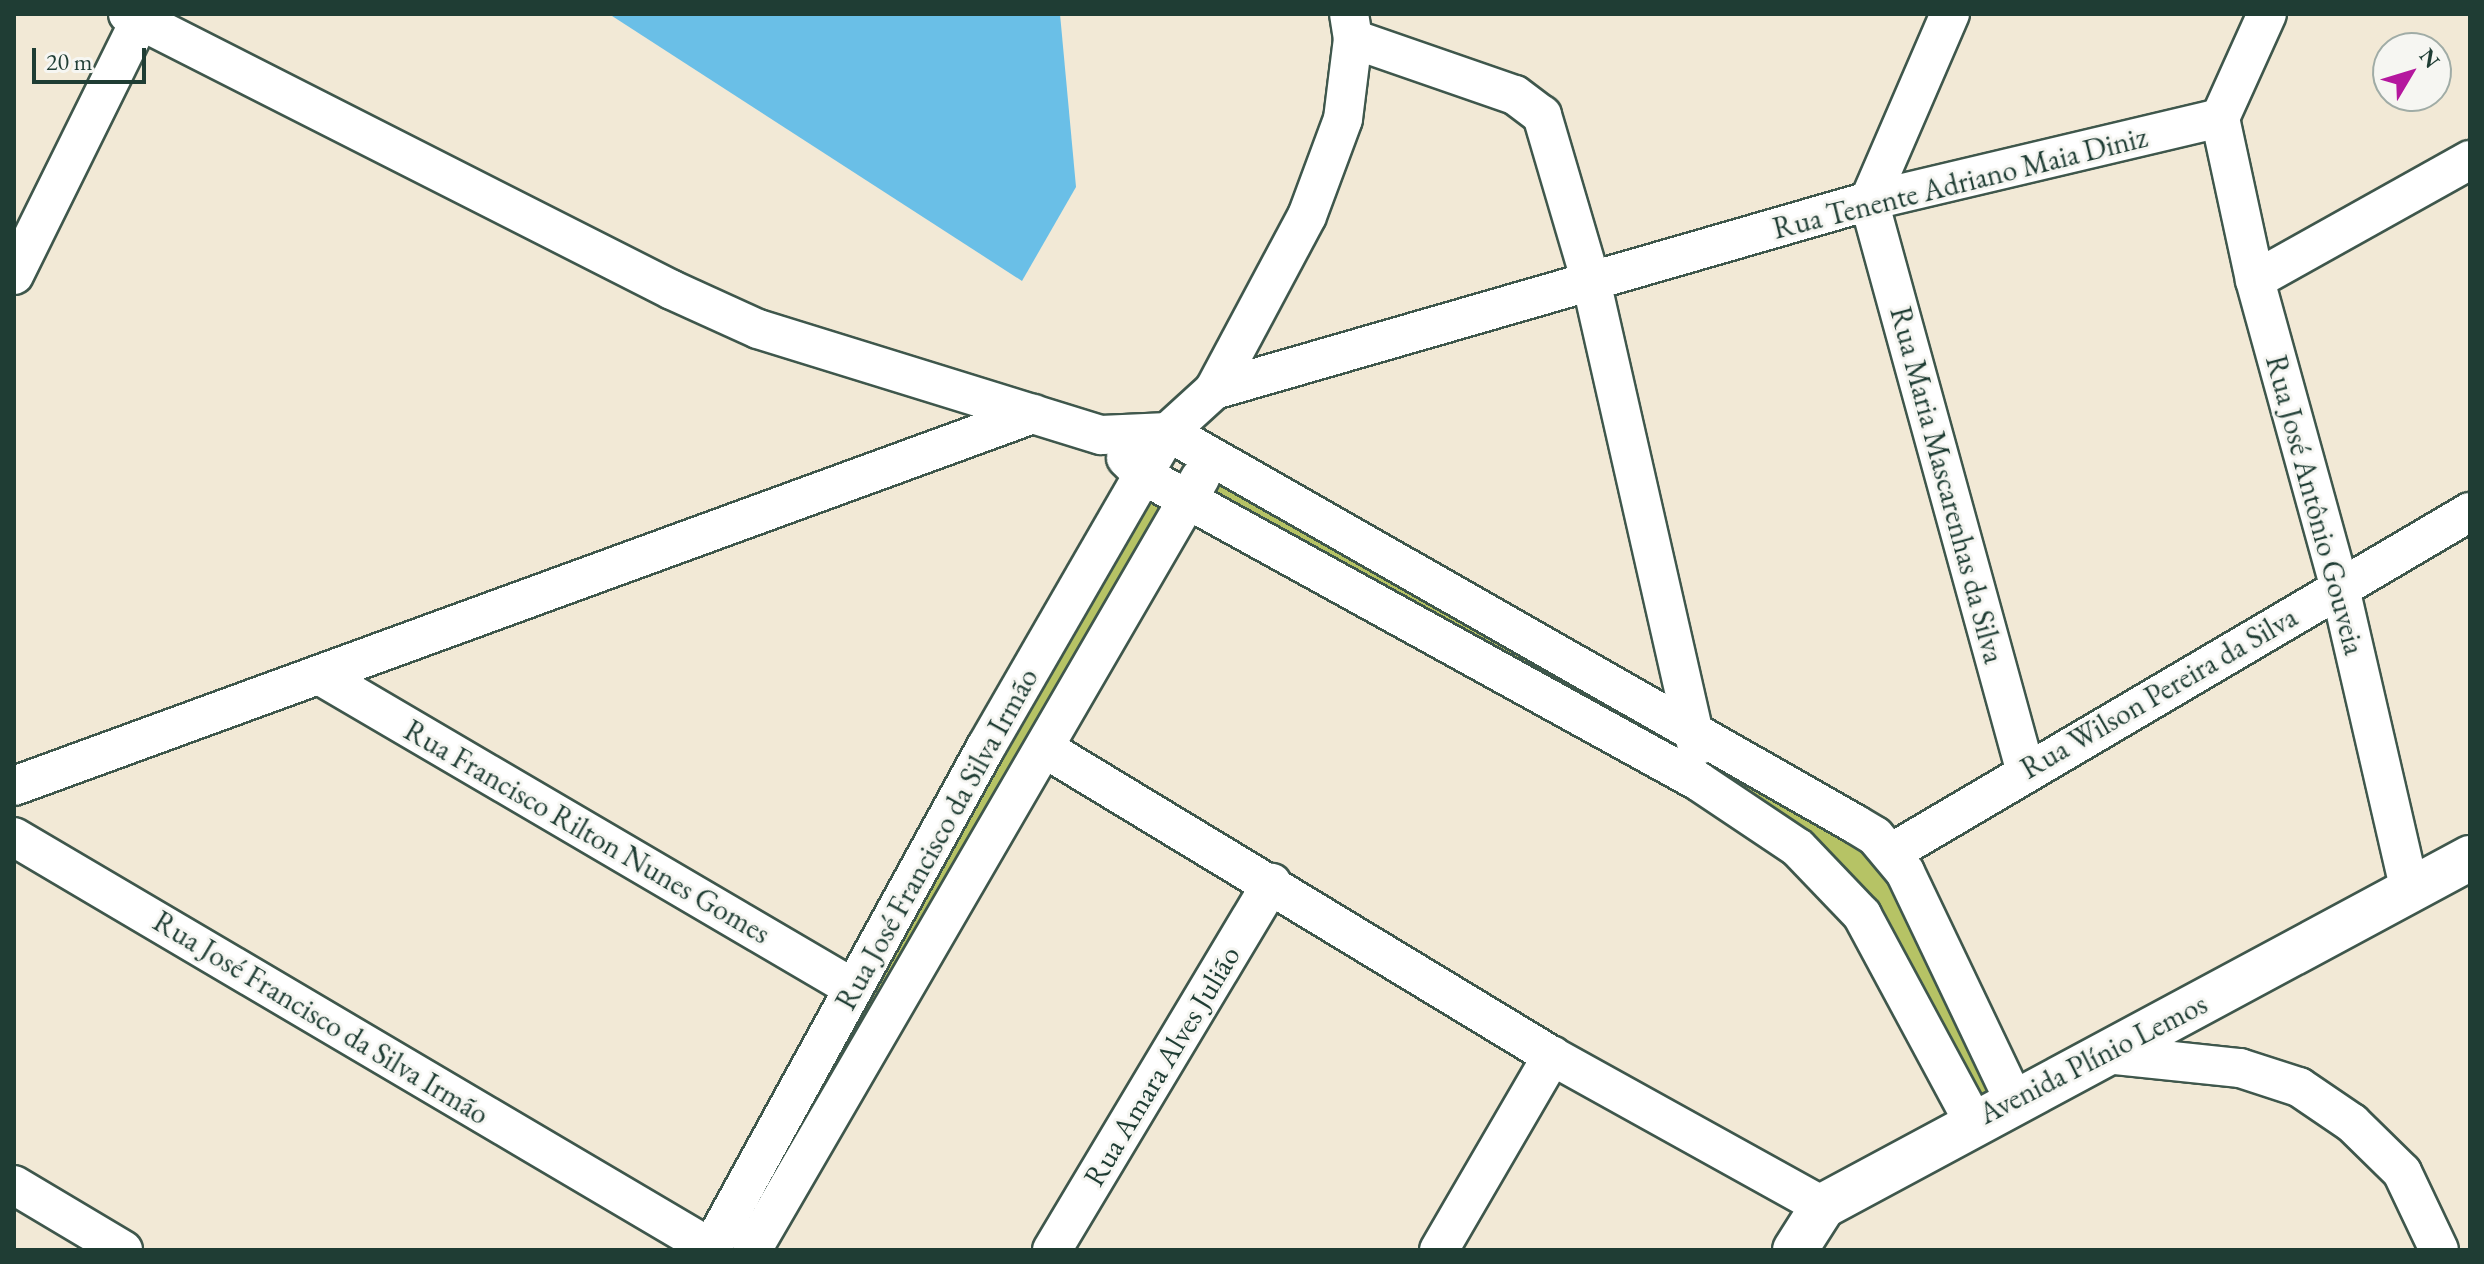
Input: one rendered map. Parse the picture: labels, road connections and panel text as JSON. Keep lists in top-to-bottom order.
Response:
{
  "streets": {
    "main road": ["Avenida Plínio Lemos"],
    "street": [
      "Rua Tenente Adriano Maia Diniz",
      "Rua Maria Mascarenhas da Silva",
      "Rua José Antônio Gouveia",
      "Rua Wilson Pereira da Silva",
      "Rua Francisco Rilton Nunes Gomes",
      "Rua José Francisco da Silva Irmão",
      "Rua Amara Alves Julião"
    ]
  },
  "crossings": [
    ["Rua Tenente Adriano Maia Diniz", "Rua Maria Mascarenhas da Silva"],
    ["Rua Tenente Adriano Maia Diniz", "Rua José Antônio Gouveia"],
    ["Rua Tenente Adriano Maia Diniz", "Rua José Francisco da Silva Irmão"],
    ["Rua Maria Mascarenhas da Silva", "Rua Wilson Pereira da Silva"],
    ["Rua José Antônio Gouveia", "Rua Wilson Pereira da Silva"],
    ["Rua José Antônio Gouveia", "Avenida Plínio Lemos"],
    ["Rua Francisco Rilton Nunes Gomes", "Rua José Francisco da Silva Irmão"]
  ],
  "scale_bar": "20 m",
  "north": "top right"
}
